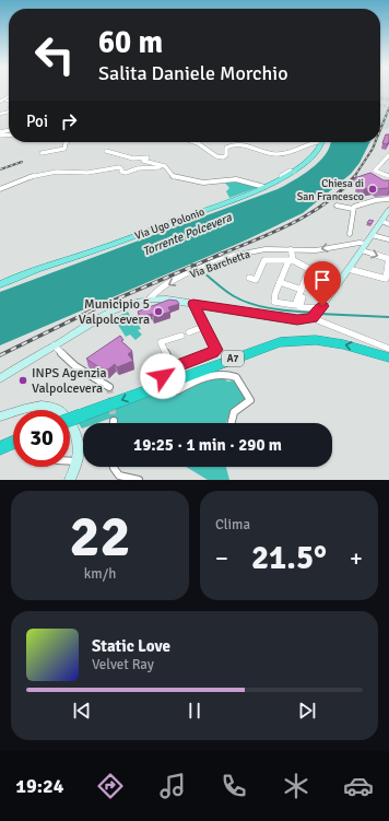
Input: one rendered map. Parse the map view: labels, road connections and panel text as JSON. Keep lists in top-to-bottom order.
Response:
{
  "streets": {
    "highway": ["A7"],
    "main road": ["Via Ugo Polonio"],
    "street": ["Via Barchetta"]
  },
  "water": ["Torrente Polcevera"],
  "places": ["Chiesa di San Francesco", "Municipio 5 Valpolcevera", "INPS Agenzia Valpolcevera"],
  "page": {
    "turn": ["60 m", "Salita Daniele Morchio"],
    "then": "Poi",
    "limit": "30",
    "trip": "19:25 · 1 min · 290 m",
    "tile": [
      ["22", "km/h"],
      "Clima"
    ],
    "heat": ["−", "21.5°", "+"],
    "song": ["Static Love", "Velvet Ray"],
    "tabs": "19:24"
  }
}
